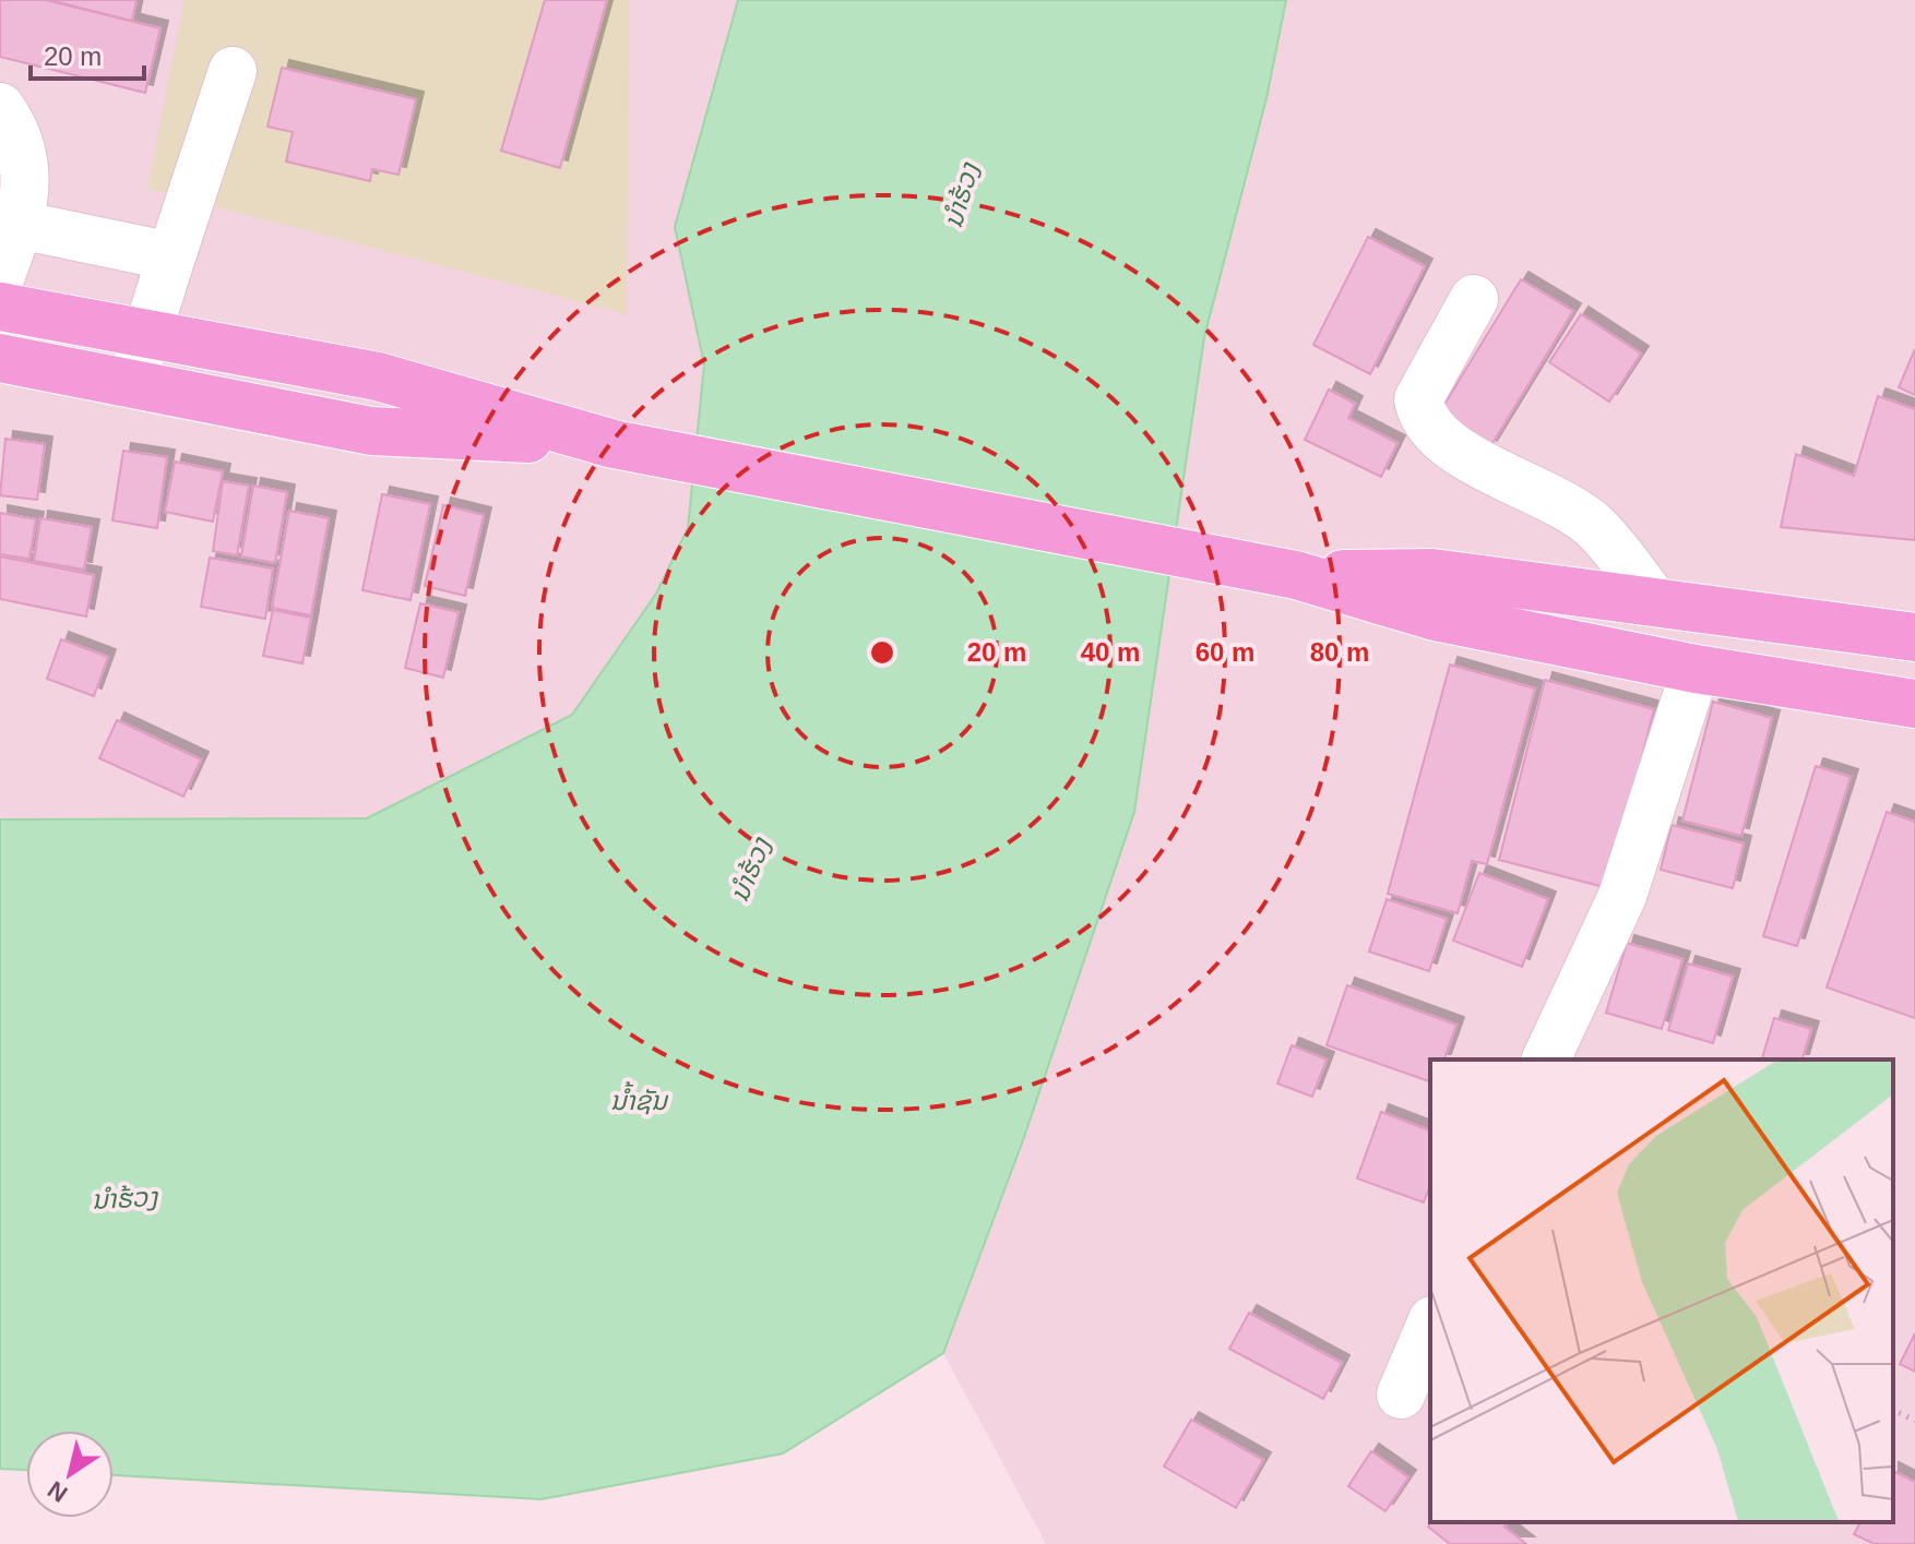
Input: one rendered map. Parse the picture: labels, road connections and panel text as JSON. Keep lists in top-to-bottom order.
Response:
{
  "water": ["ນຳ້ຮວງ", "ນ້ຳຊັນ"],
  "scale_bar": "20 m",
  "north": "bottom left",
  "rings": [
    "20 m",
    "40 m",
    "60 m",
    "80 m"
  ]
}
